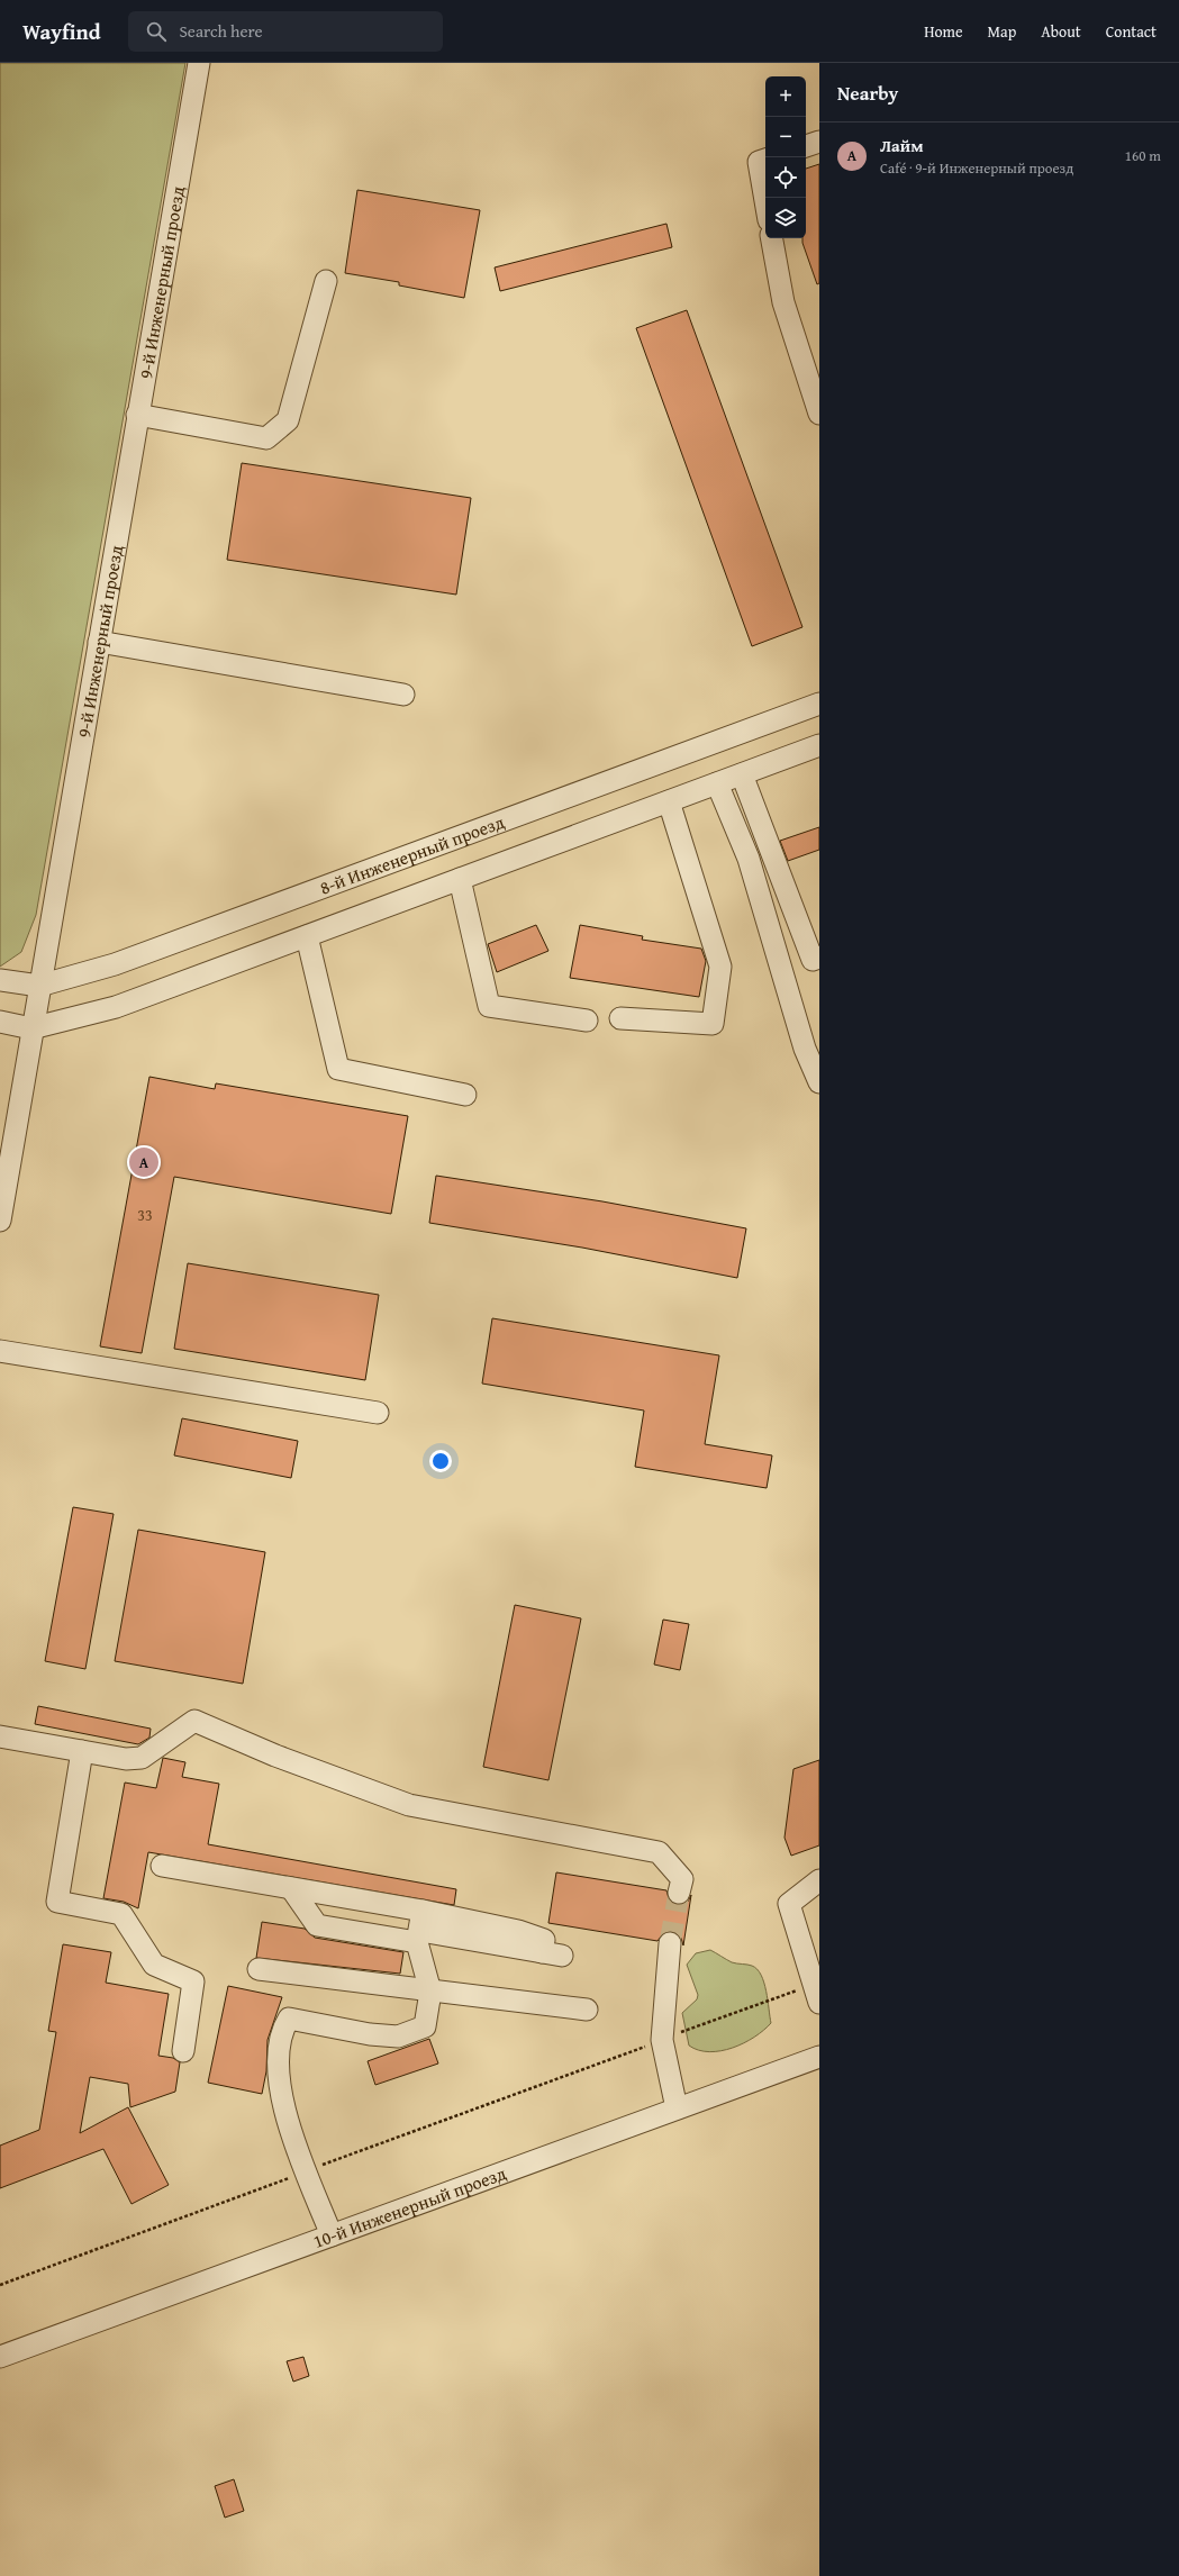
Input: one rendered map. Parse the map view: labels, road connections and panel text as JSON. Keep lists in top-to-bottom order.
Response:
{
  "streets": {
    "street": ["9-й Инженерный проезд", "8-й Инженерный проезд", "10-й Инженерный проезд"]
  },
  "crossings": [
    ["9-й Инженерный проезд", "8-й Инженерный проезд"]
  ],
  "house_numbers": ["33"],
  "page": {
    "header": "Wayfind",
    "search": "Search here",
    "nav": [
      "Home",
      "Map",
      "About",
      "Contact"
    ],
    "heading": "Nearby",
    "map_buttons": ["+", "−"],
    "list": [
      {
        "mark": "A",
        "name": "Лайм",
        "note": "Café · 9-й Инженерный проезд",
        "value": "160 m"
      }
    ],
    "pins": "A"
  }
}
